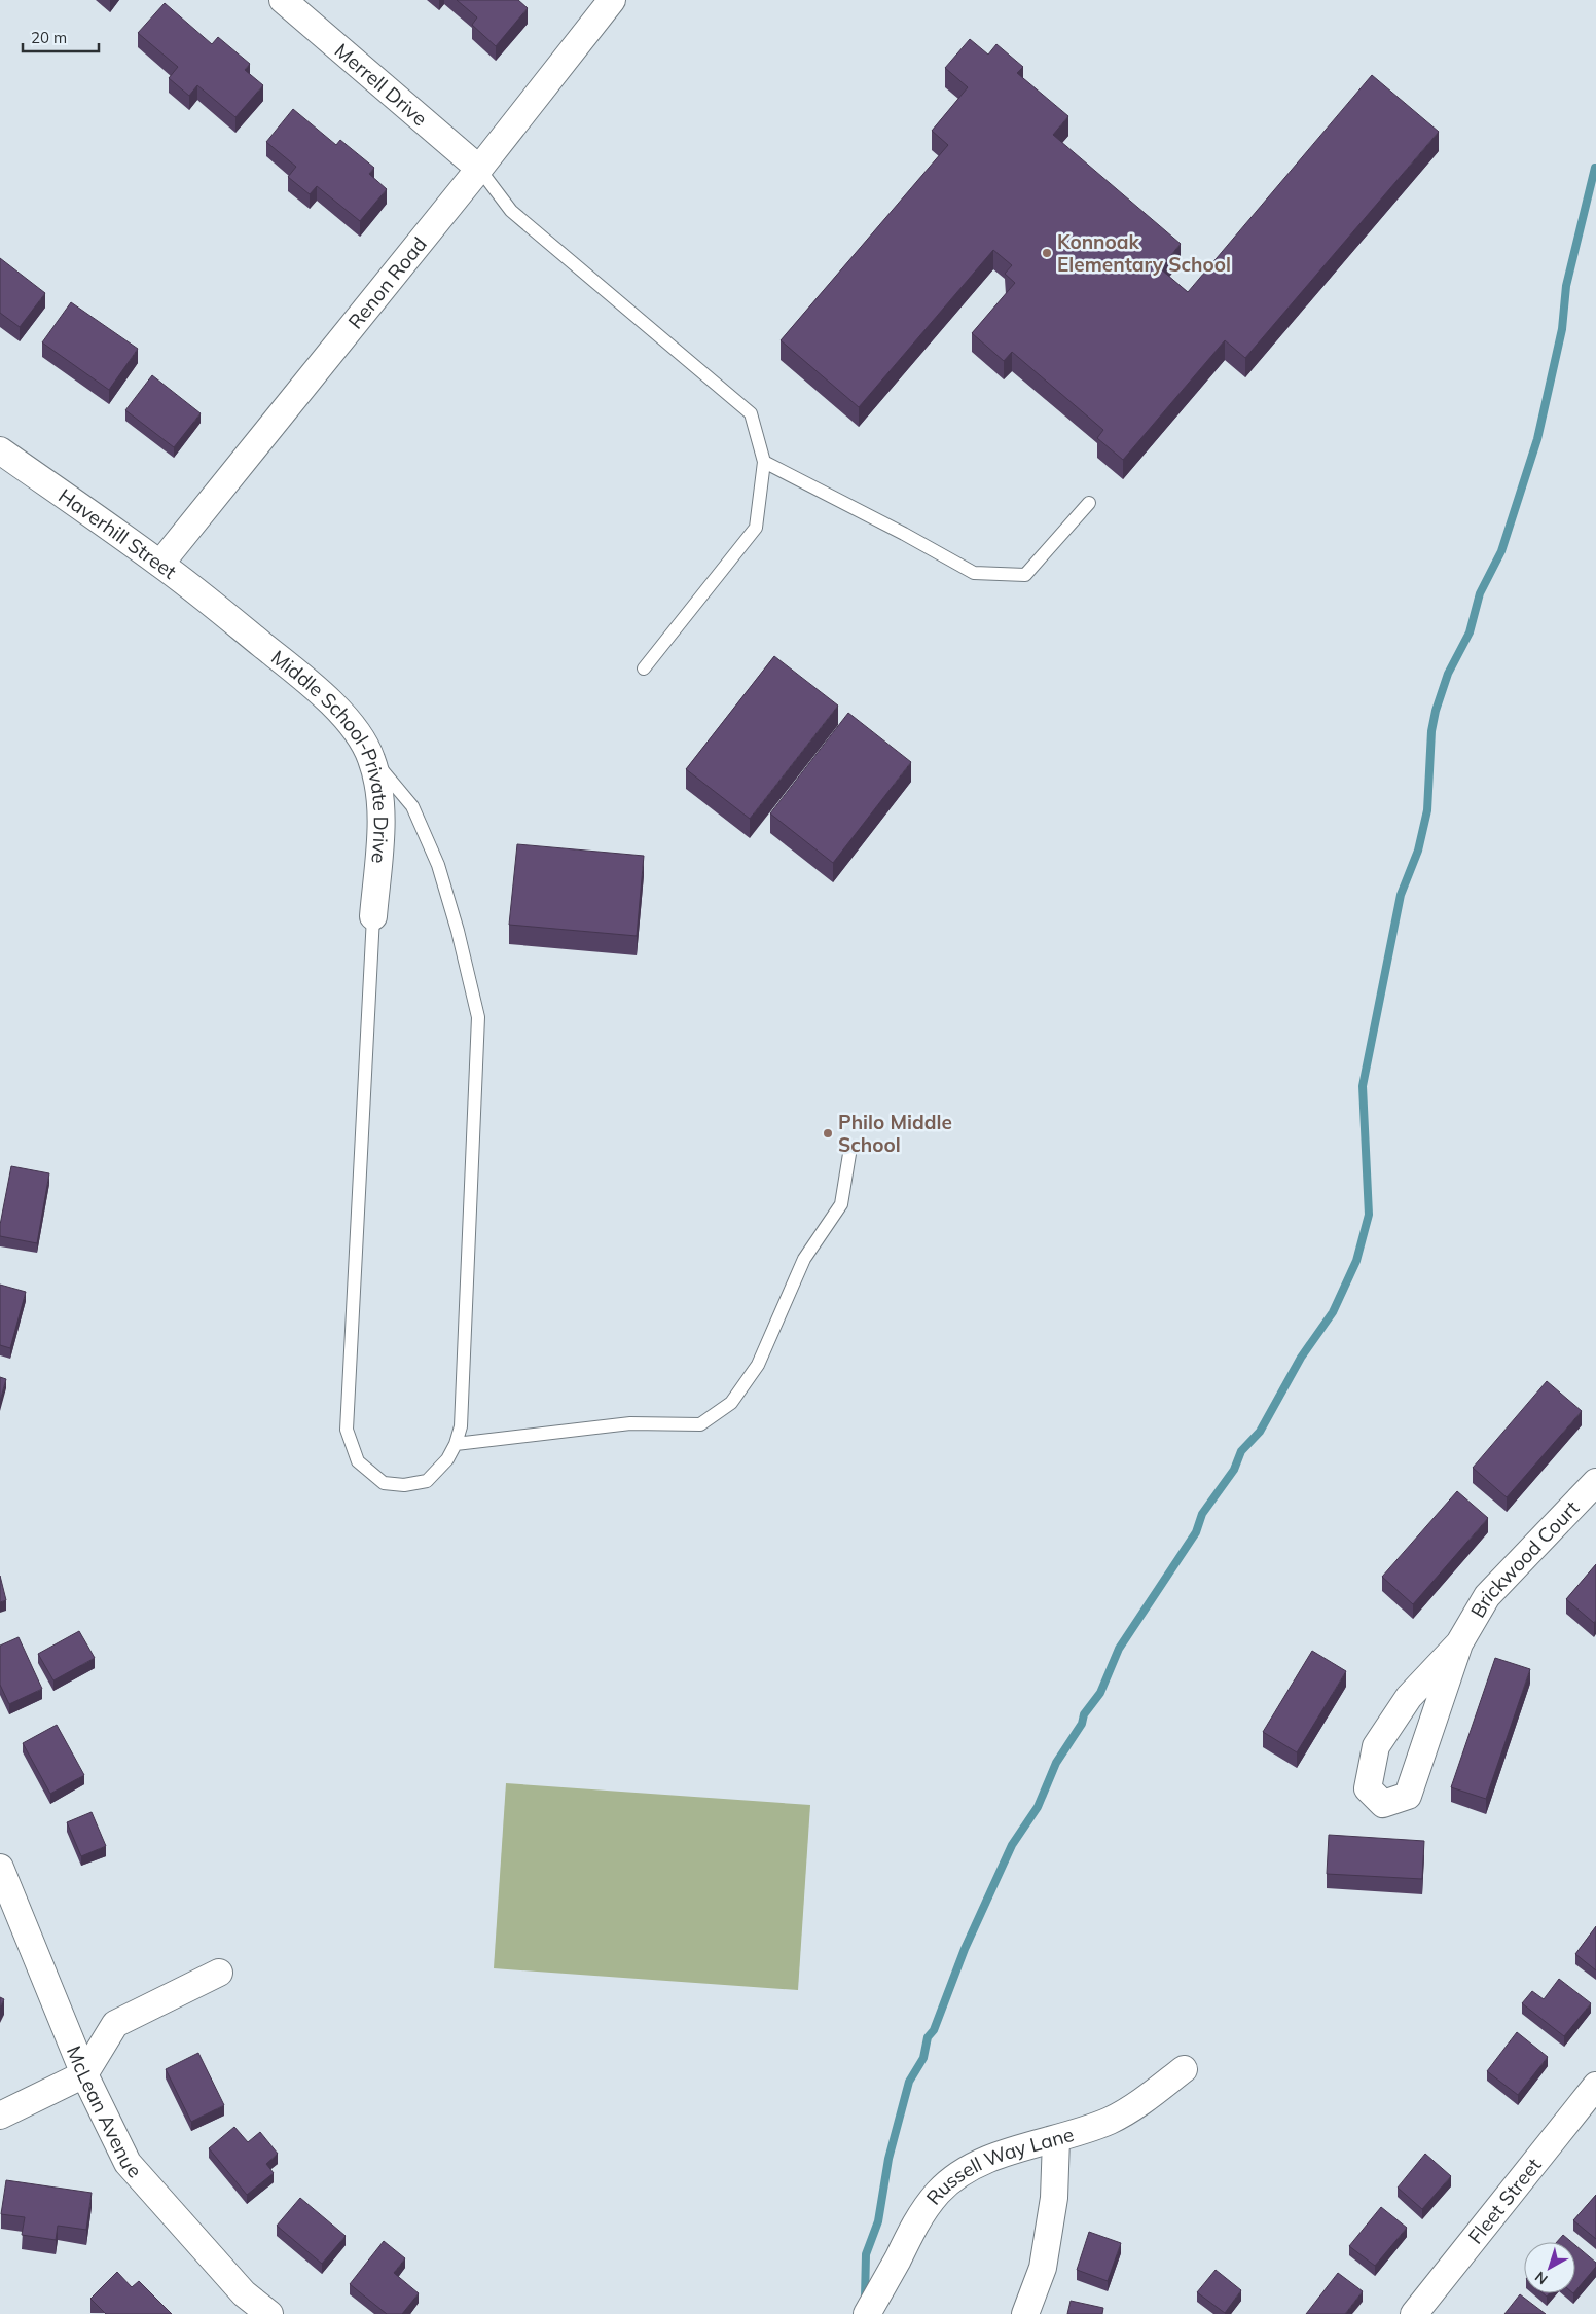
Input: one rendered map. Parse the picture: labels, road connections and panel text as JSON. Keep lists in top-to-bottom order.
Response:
{
  "streets": {
    "street": [
      "Merrell Drive",
      "Renon Road",
      "Haverhill Street",
      "Middle School-Private Drive",
      "Brickwood Court",
      "McLean Avenue",
      "Russell Way Lane",
      "Fleet Street"
    ]
  },
  "crossings": [
    ["Merrell Drive", "Renon Road"],
    ["Renon Road", "Haverhill Street"],
    ["Haverhill Street", "Middle School-Private Drive"]
  ],
  "places": ["Konnoak Elementary School", "Philo Middle School"],
  "scale_bar": "20 m",
  "north": "bottom left"
}
